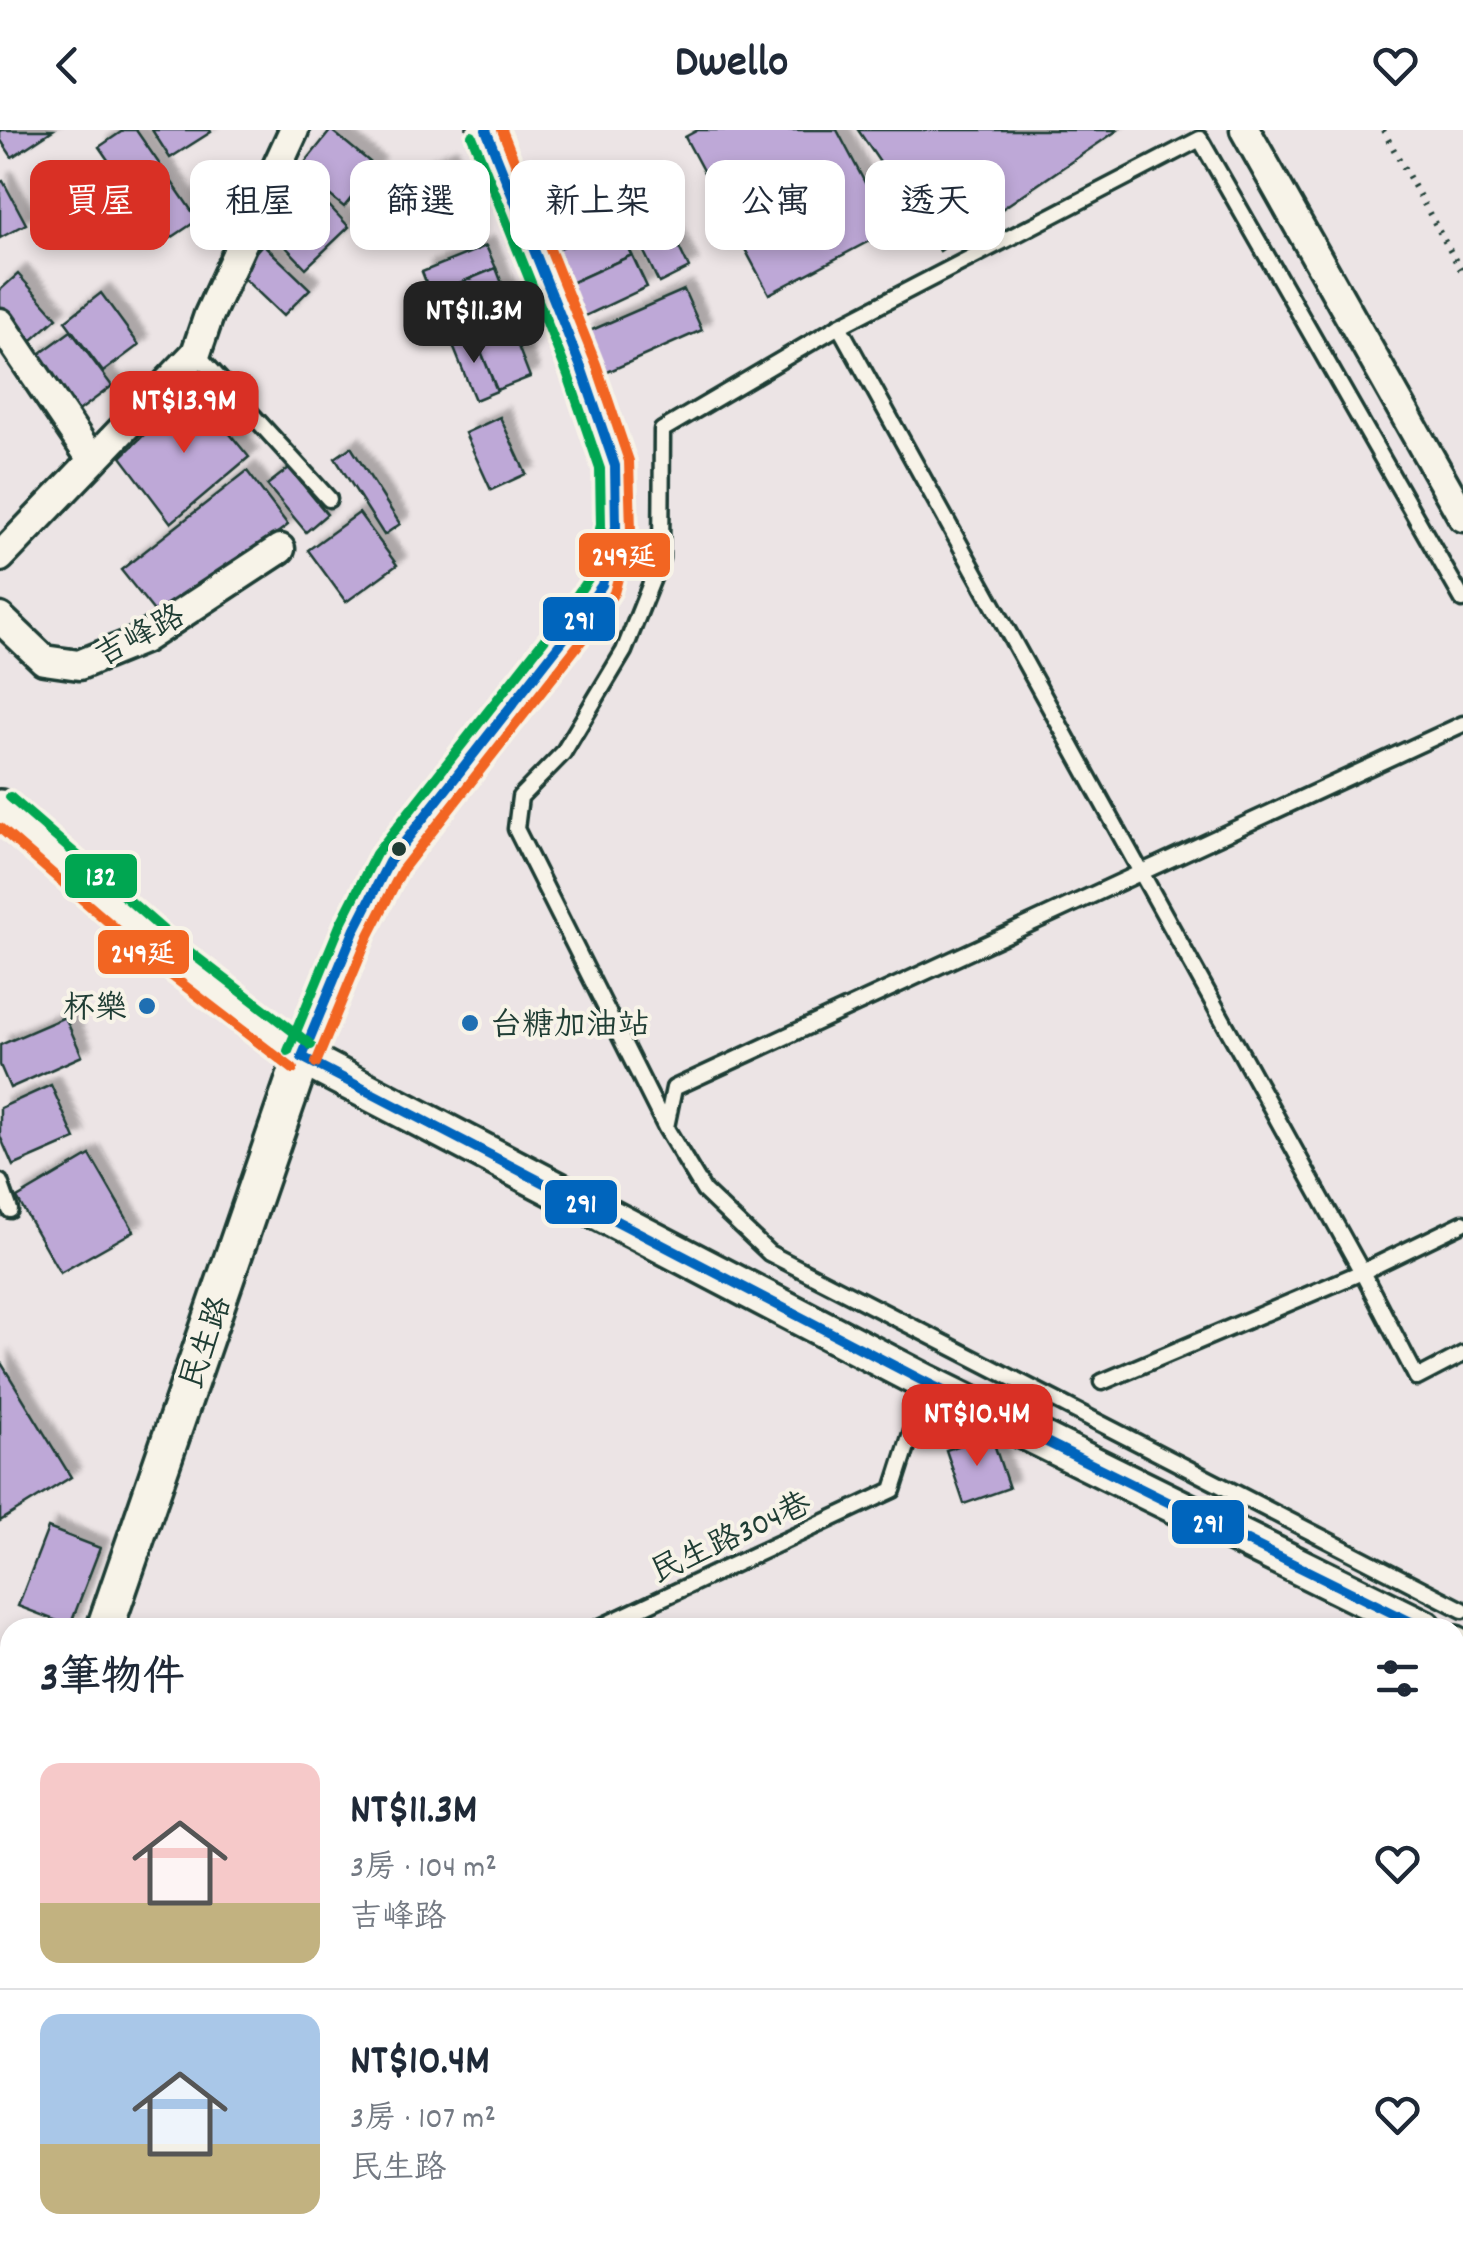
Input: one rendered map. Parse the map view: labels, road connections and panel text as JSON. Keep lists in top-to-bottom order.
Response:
{
  "streets": {
    "street": ["吉峰路", "民生路"],
    "lane": ["民生路304巷"]
  },
  "places": ["杯樂", "台糖加油站"],
  "lines": ["transit line 291", "transit line 249延", "transit line 132"],
  "page": {
    "header": "Dwello",
    "chip": [
      "買屋",
      "租屋",
      "篩選",
      "新上架",
      "公寓",
      "透天"
    ],
    "price": ["NT$11.3M", "NT$13.9M", "NT$10.4M"],
    "heading": "3筆物件",
    "list": [
      {
        "name": "NT$11.3M",
        "note": "3房 · 104 m² · 吉峰路"
      },
      {
        "name": "NT$10.4M",
        "note": "3房 · 107 m² · 民生路"
      }
    ]
  }
}
